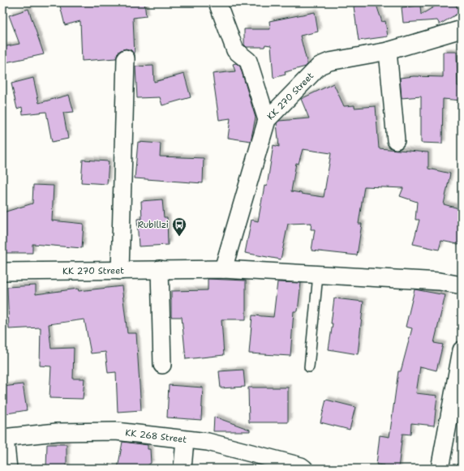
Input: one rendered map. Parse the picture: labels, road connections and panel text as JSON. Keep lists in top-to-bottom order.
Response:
{
  "streets": {
    "street": ["KK 270 Street", "KK 268 Street"]
  },
  "places": {
    "bus stop": ["Rubilizi"]
  }
}
